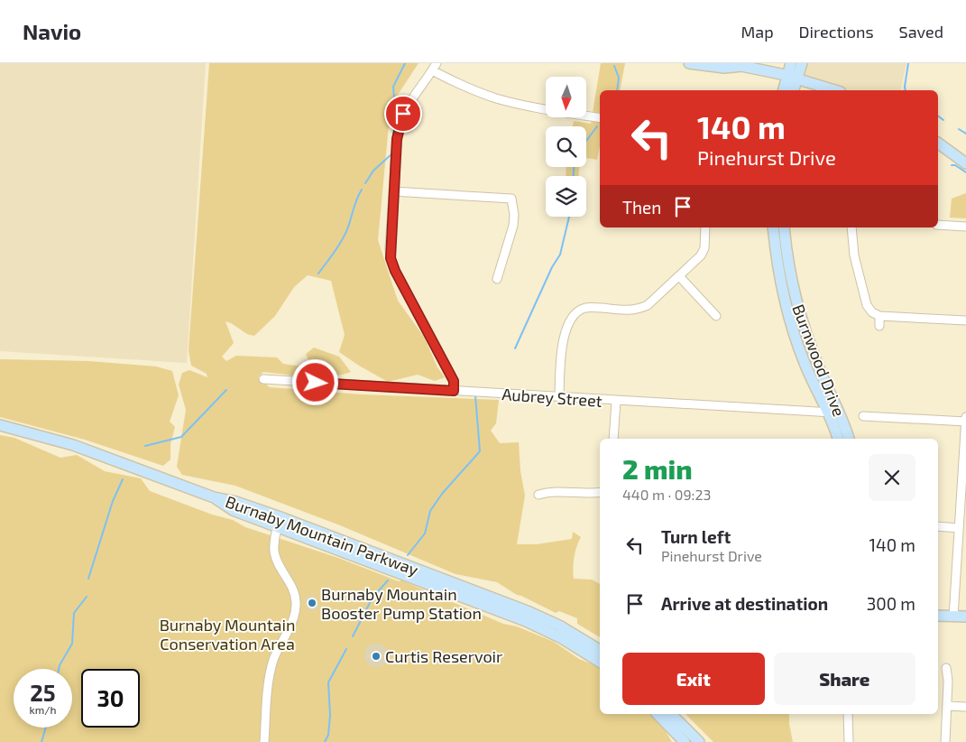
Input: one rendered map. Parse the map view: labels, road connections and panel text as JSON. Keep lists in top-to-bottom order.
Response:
{
  "streets": {
    "main road": ["Burnwood Drive", "Burnaby Mountain Parkway"],
    "street": ["Aubrey Street"]
  },
  "crossings": [
    ["Burnwood Drive", "Aubrey Street"]
  ],
  "parks": ["Burnaby Mountain Conservation Area"],
  "places": ["Burnaby Mountain Booster Pump Station", "Curtis Reservoir"],
  "north": "bottom",
  "page": {
    "header": "Navio",
    "nav": ["Map", "Directions", "Saved"],
    "turn": ["140 m", "Pinehurst Drive"],
    "then": "Then",
    "heading": ["2 min", "440 m · 09:23"],
    "list": [
      {
        "name": "Turn left",
        "note": "Pinehurst Drive",
        "value": "140 m"
      },
      {
        "name": "Arrive at destination",
        "value": "300 m"
      }
    ],
    "buttons": ["Exit", "Share"],
    "speed": "25 km/h",
    "limit": "30"
  }
}
